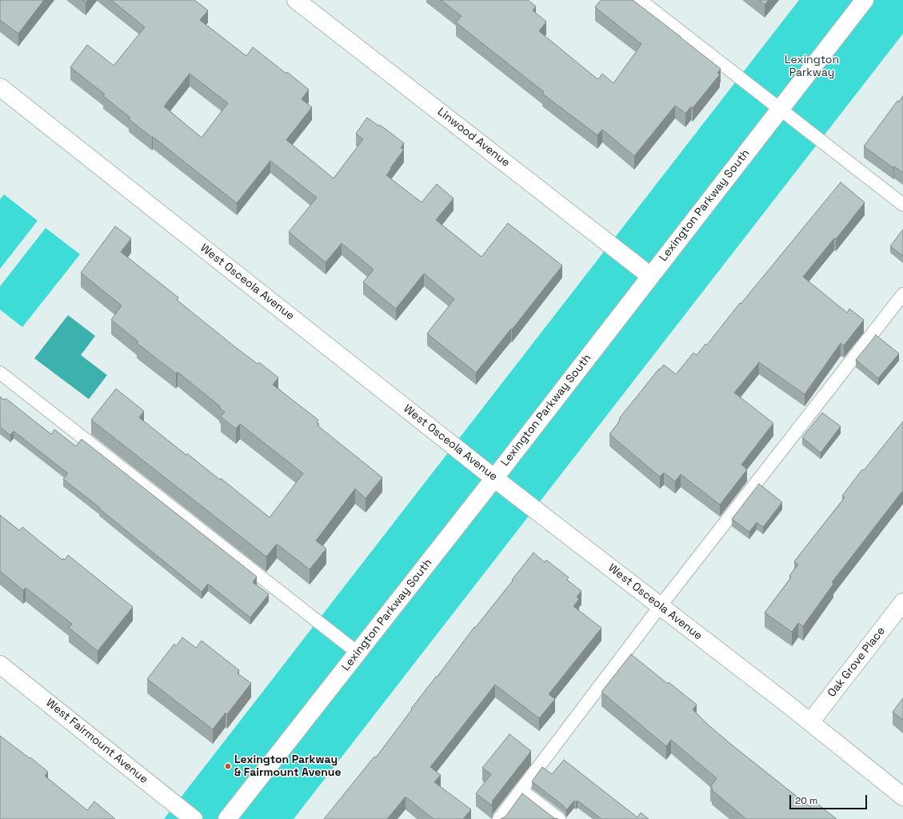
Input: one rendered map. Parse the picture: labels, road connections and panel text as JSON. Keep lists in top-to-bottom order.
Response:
{
  "streets": {
    "street": [
      "Linwood Avenue",
      "Lexington Parkway South",
      "West Osceola Avenue",
      "Oak Grove Place",
      "West Fairmount Avenue"
    ]
  },
  "crossings": [
    ["Linwood Avenue", "Lexington Parkway South"],
    ["Lexington Parkway South", "West Osceola Avenue"],
    ["West Osceola Avenue", "Oak Grove Place"]
  ],
  "parks": ["Lexington Parkway"],
  "places": ["Lexington Parkway & Fairmount Avenue"],
  "scale_bar": "20 m"
}
